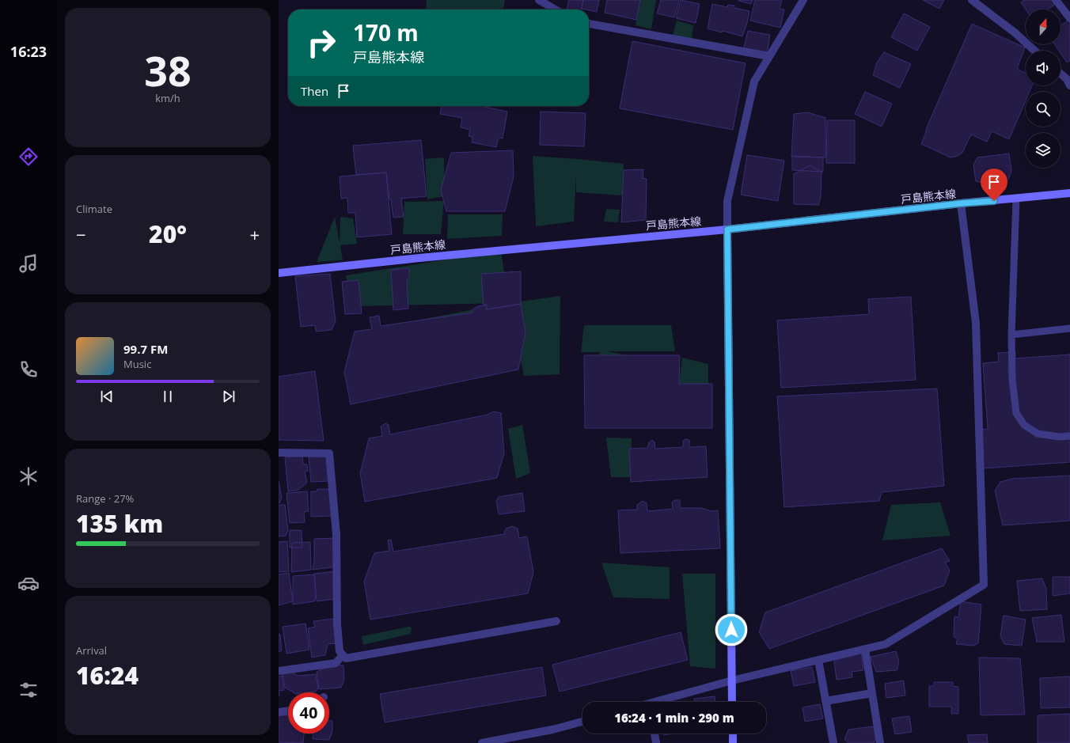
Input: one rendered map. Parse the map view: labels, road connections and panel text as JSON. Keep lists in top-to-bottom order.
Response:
{
  "streets": {
    "main road": ["戸島熊本線"]
  },
  "north": "top",
  "page": {
    "tabs": "16:23",
    "tile": [
      ["38", "km/h"],
      "Climate",
      ["Range · 27%", "135 km"],
      ["Arrival", "16:24"]
    ],
    "turn": ["170 m", "戸島熊本線"],
    "then": "Then",
    "heat": ["−", "20°", "+"],
    "song": ["99.7 FM", "Music"],
    "limit": "40",
    "trip": "16:24 · 1 min · 290 m"
  }
}
